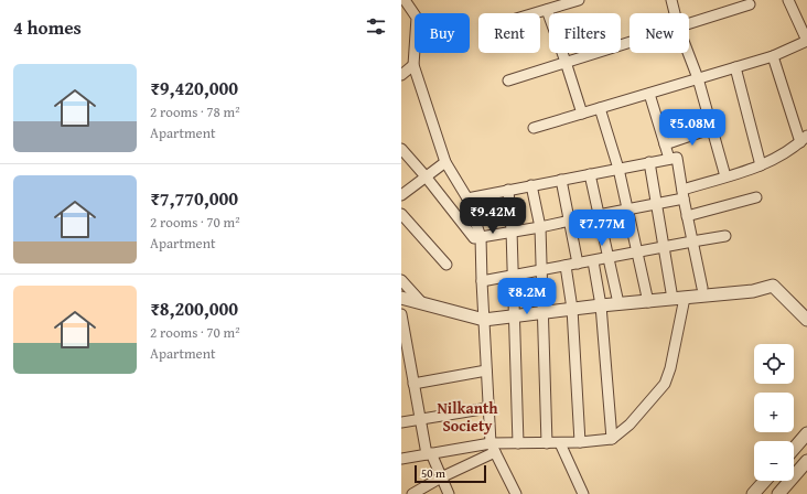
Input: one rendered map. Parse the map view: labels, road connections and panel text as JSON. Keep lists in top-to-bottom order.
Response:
{
  "districts": ["Nilkanth Society"],
  "scale_bar": "50 m",
  "page": {
    "heading": "4 homes",
    "chip": [
      "Buy",
      "Rent",
      "Filters",
      "New"
    ],
    "list": [
      {
        "name": "₹9,420,000",
        "note": "2 rooms · 78 m² · Apartment"
      },
      {
        "name": "₹7,770,000",
        "note": "2 rooms · 70 m² · Apartment"
      },
      {
        "name": "₹8,200,000",
        "note": "2 rooms · 70 m² · Apartment"
      }
    ],
    "price": [
      "₹5.08M",
      "₹9.42M",
      "₹7.77M",
      "₹8.2M"
    ],
    "map_buttons": ["+", "−"],
    "scale": "50 m"
  }
}
